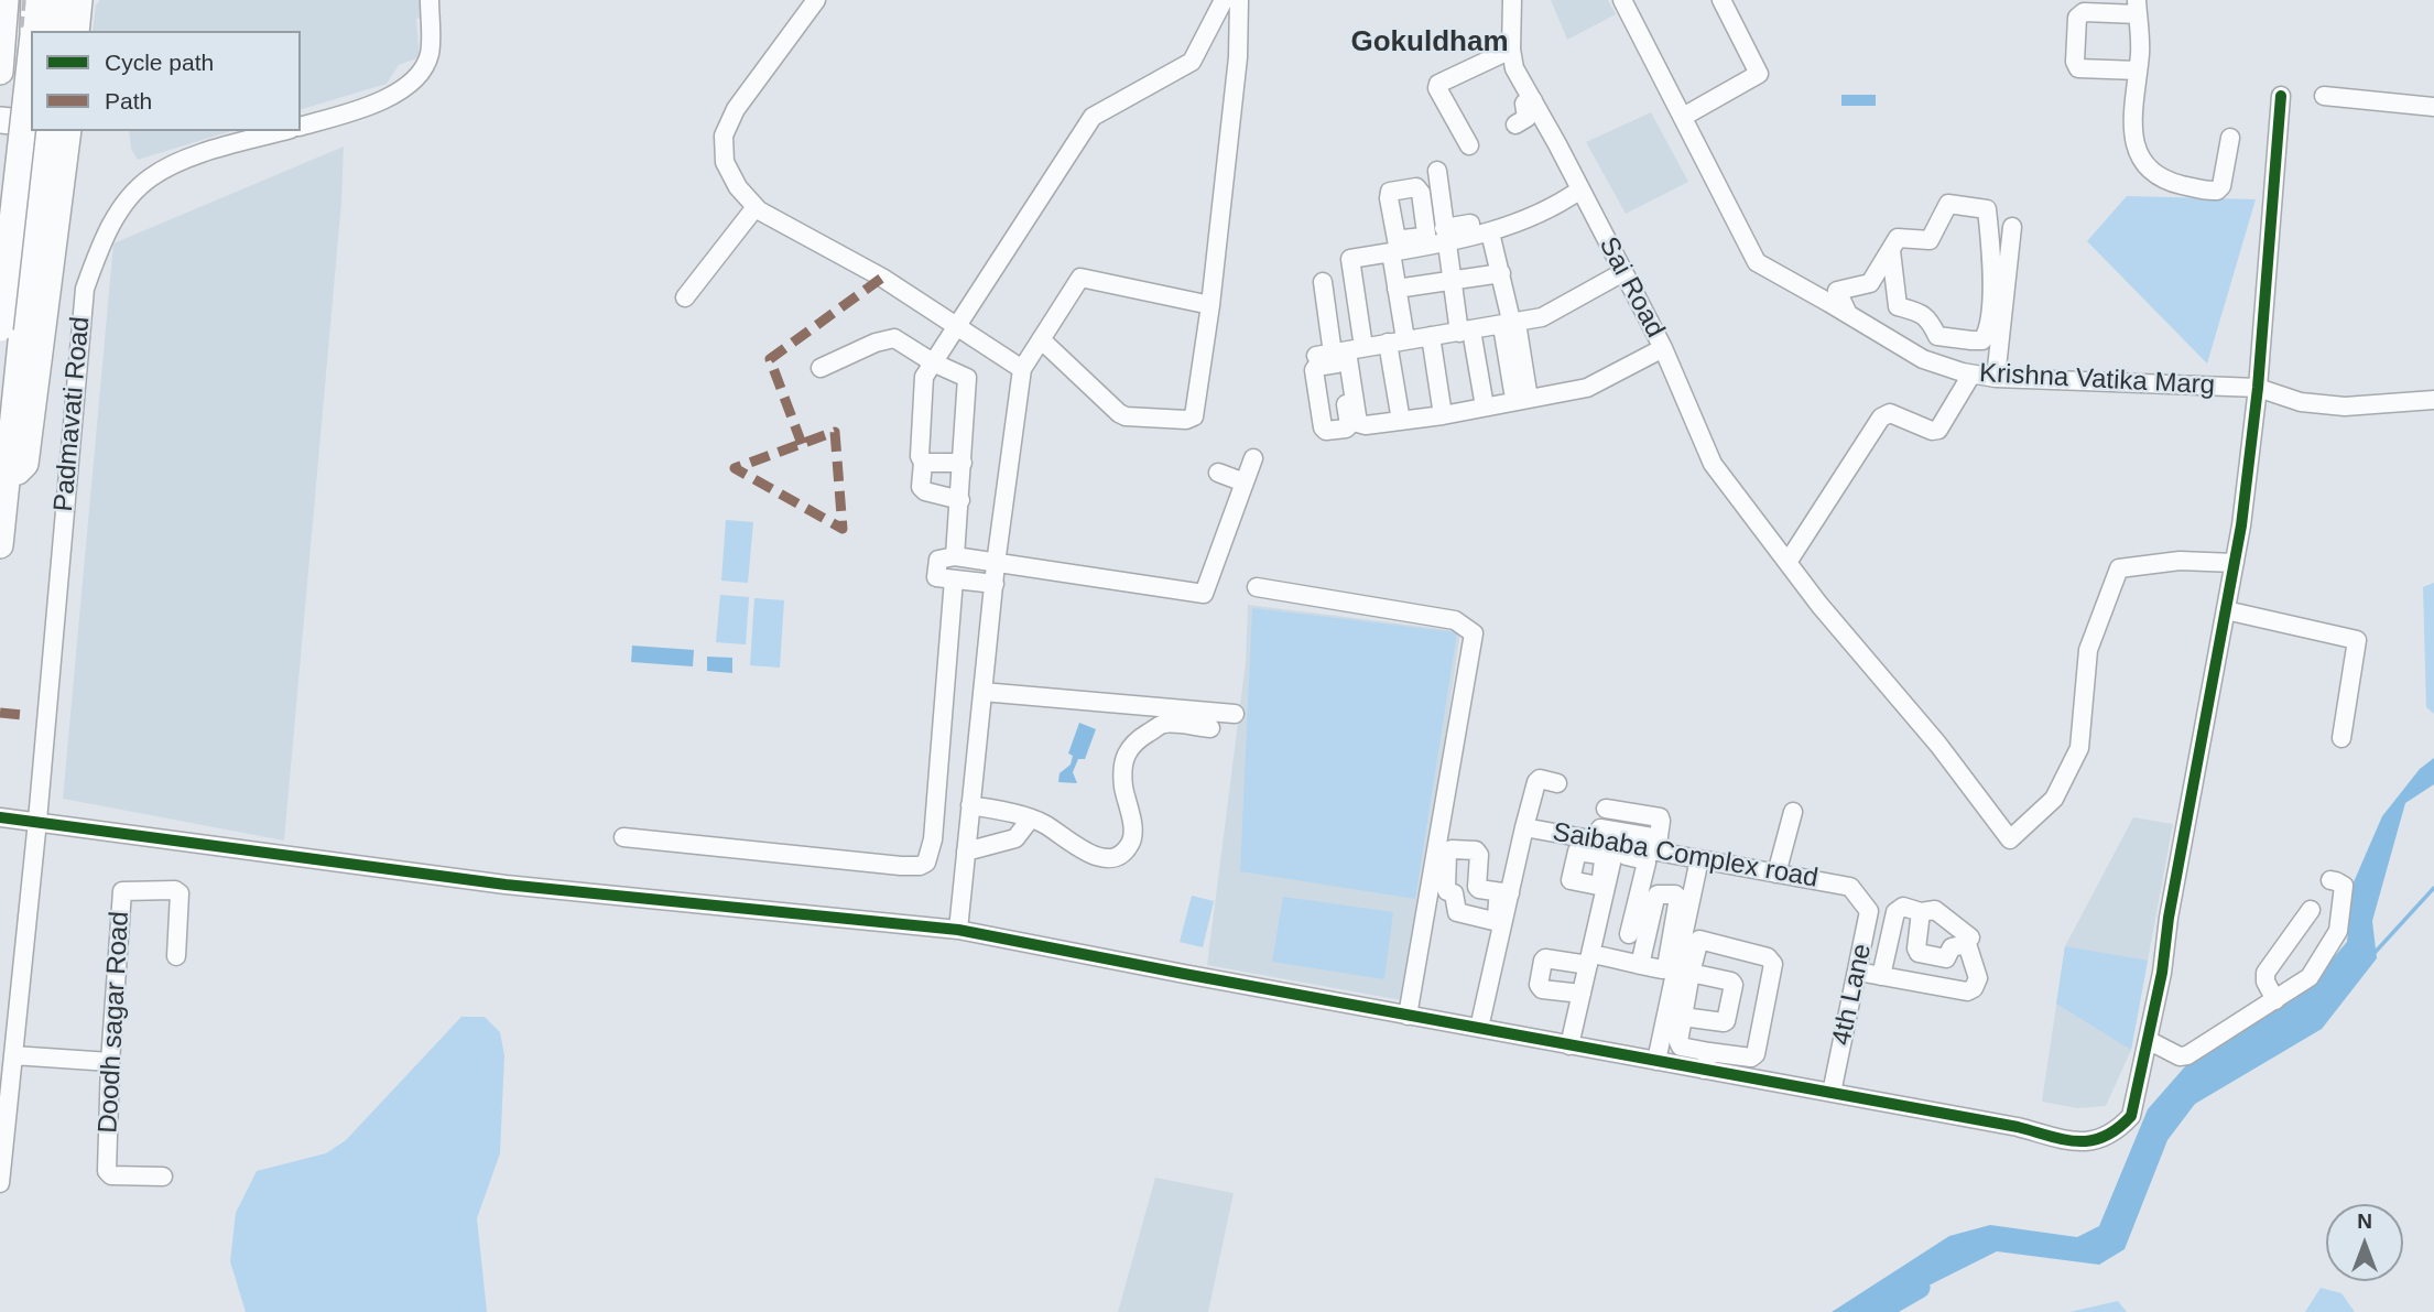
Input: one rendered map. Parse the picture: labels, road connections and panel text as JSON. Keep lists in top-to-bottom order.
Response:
{
  "streets": {
    "street": [
      "Sai Road",
      "Krishna Vatika Marg",
      "Padmavati Road",
      "Saibaba Complex road",
      "4th Lane",
      "Doodh sagar Road"
    ]
  },
  "crossings": [
    ["Saibaba Complex road", "4th Lane"]
  ],
  "districts": ["Gokuldham"],
  "legend": ["Cycle path", "Path"],
  "north": "top"
}
